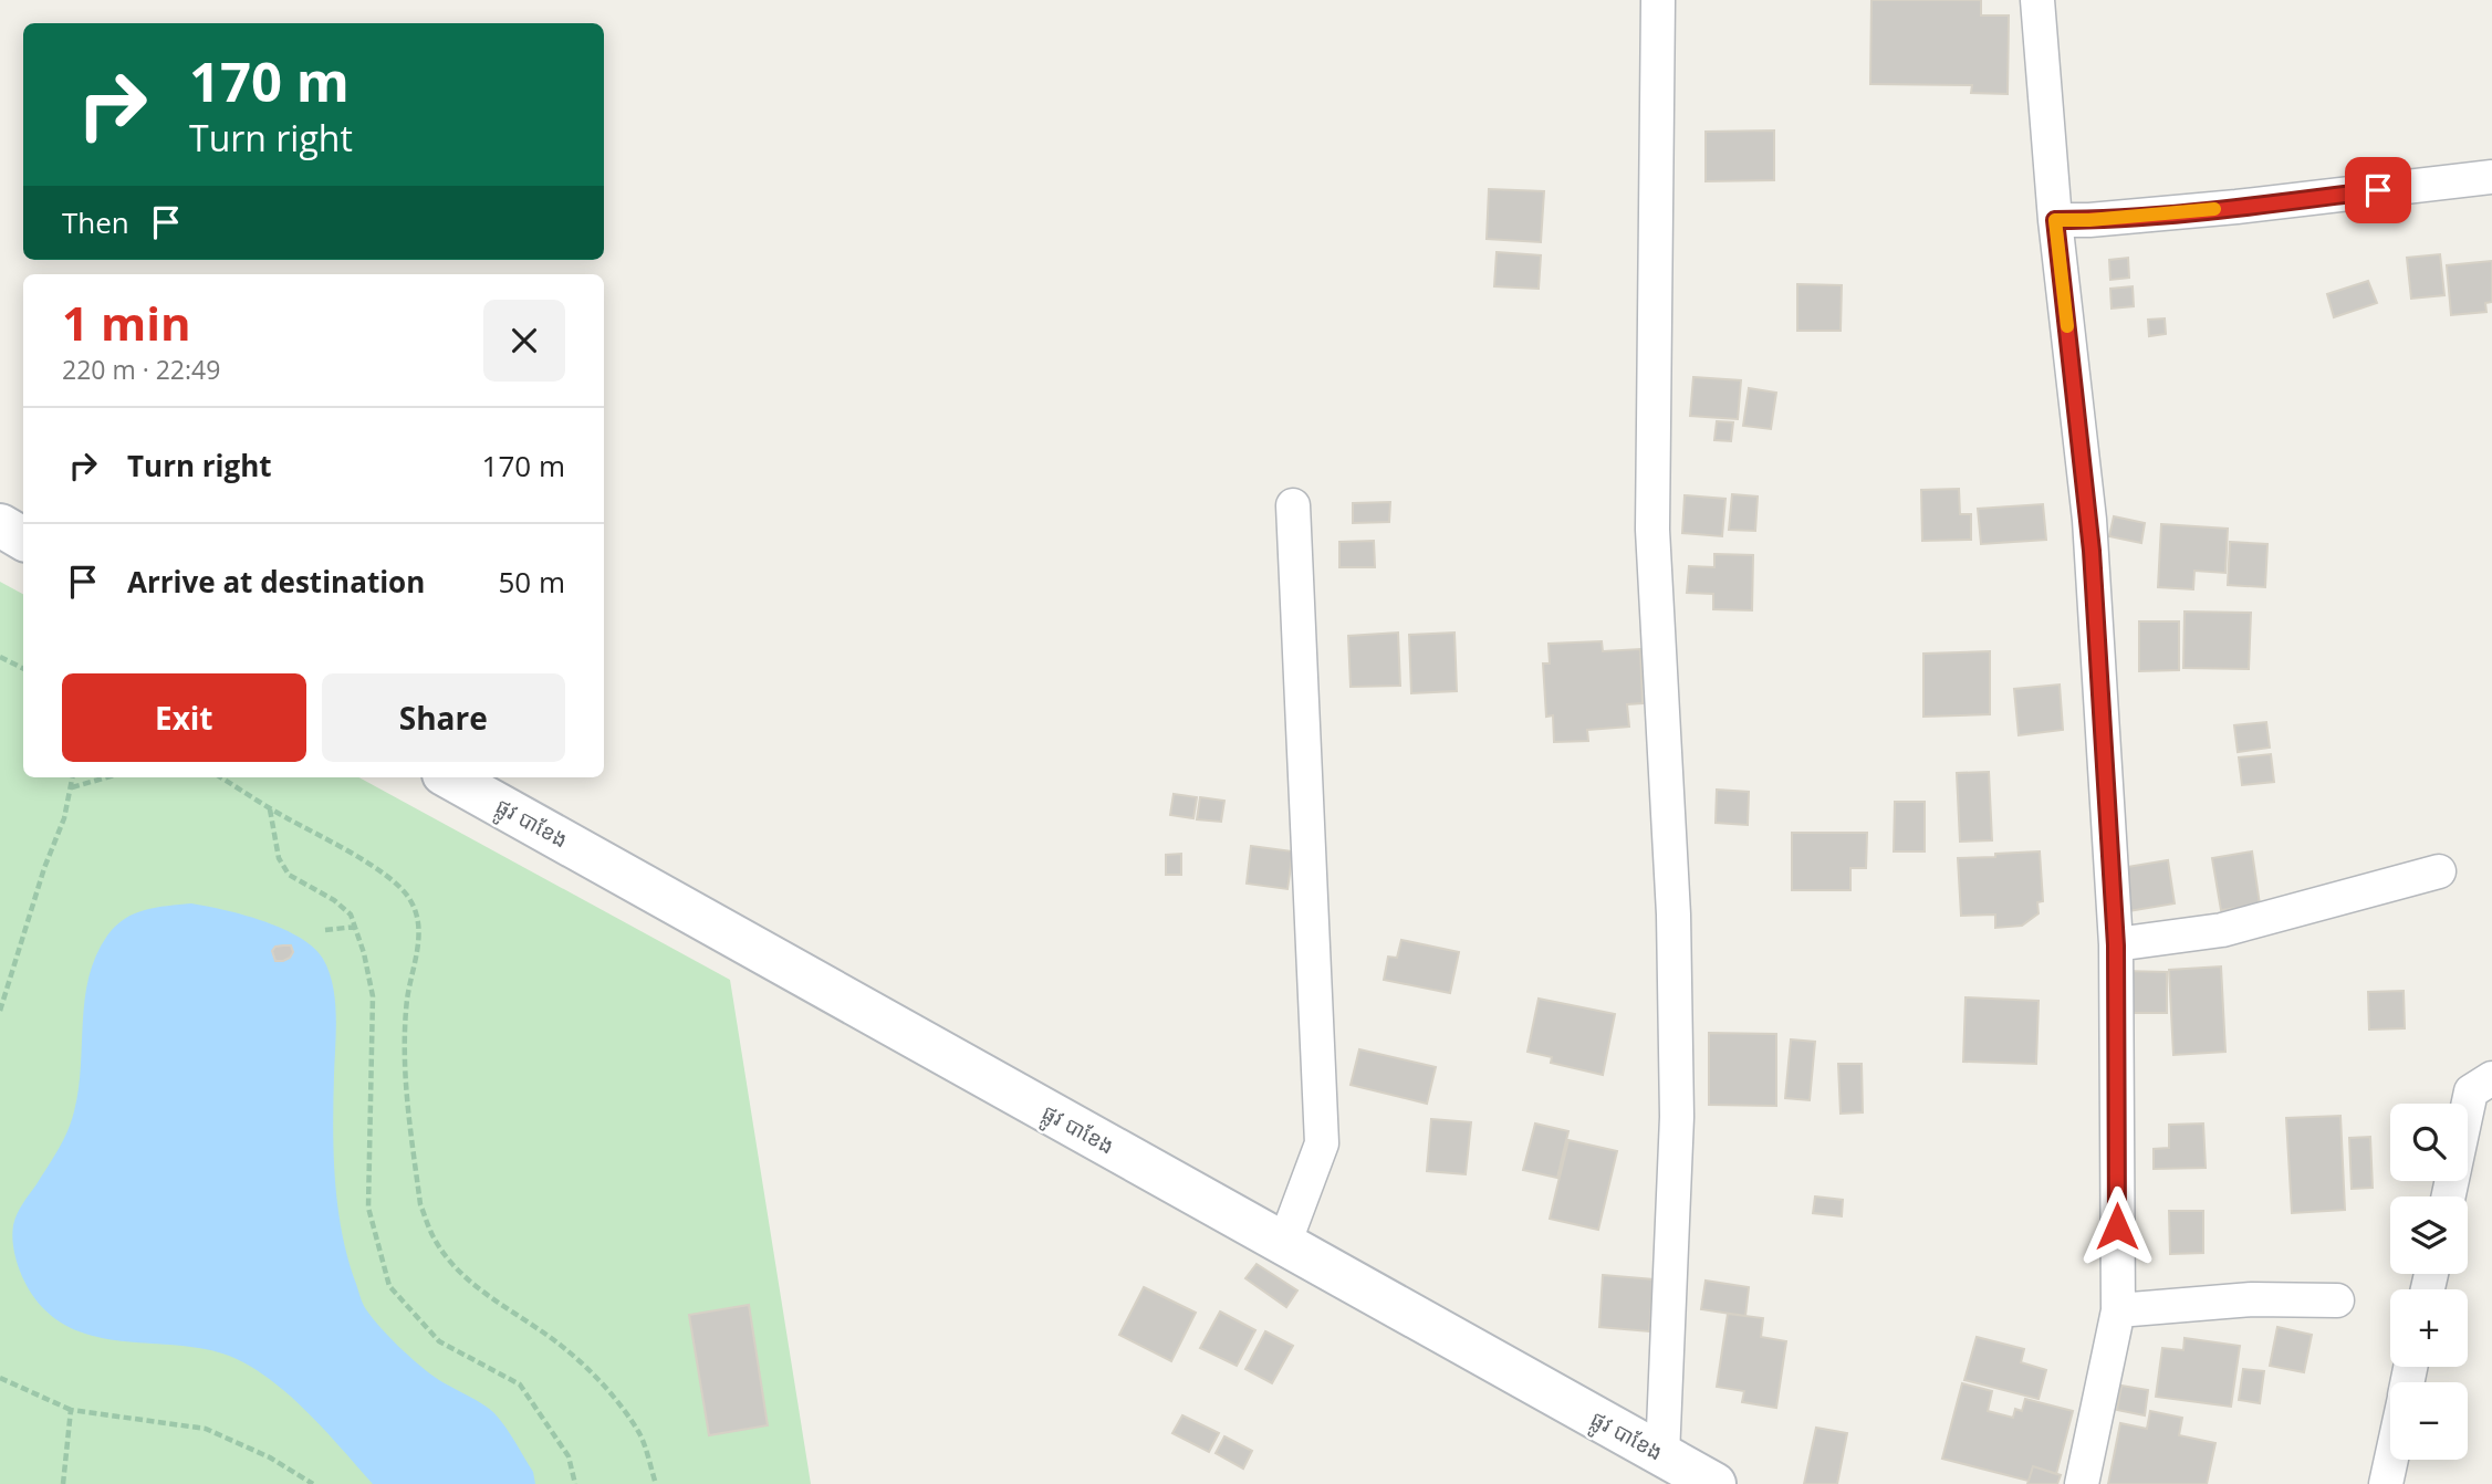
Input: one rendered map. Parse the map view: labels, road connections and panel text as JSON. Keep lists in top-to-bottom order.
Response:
{
  "streets": {
    "street": ["ផ្លូវ បាខែង"]
  },
  "page": {
    "turn": ["170 m", "Turn right"],
    "then": "Then",
    "heading": ["1 min", "220 m · 22:49"],
    "list": [
      {
        "name": "Turn right",
        "value": "170 m"
      },
      {
        "name": "Arrive at destination",
        "value": "50 m"
      }
    ],
    "buttons": ["Exit", "Share"],
    "map_buttons": ["+", "−"]
  }
}
